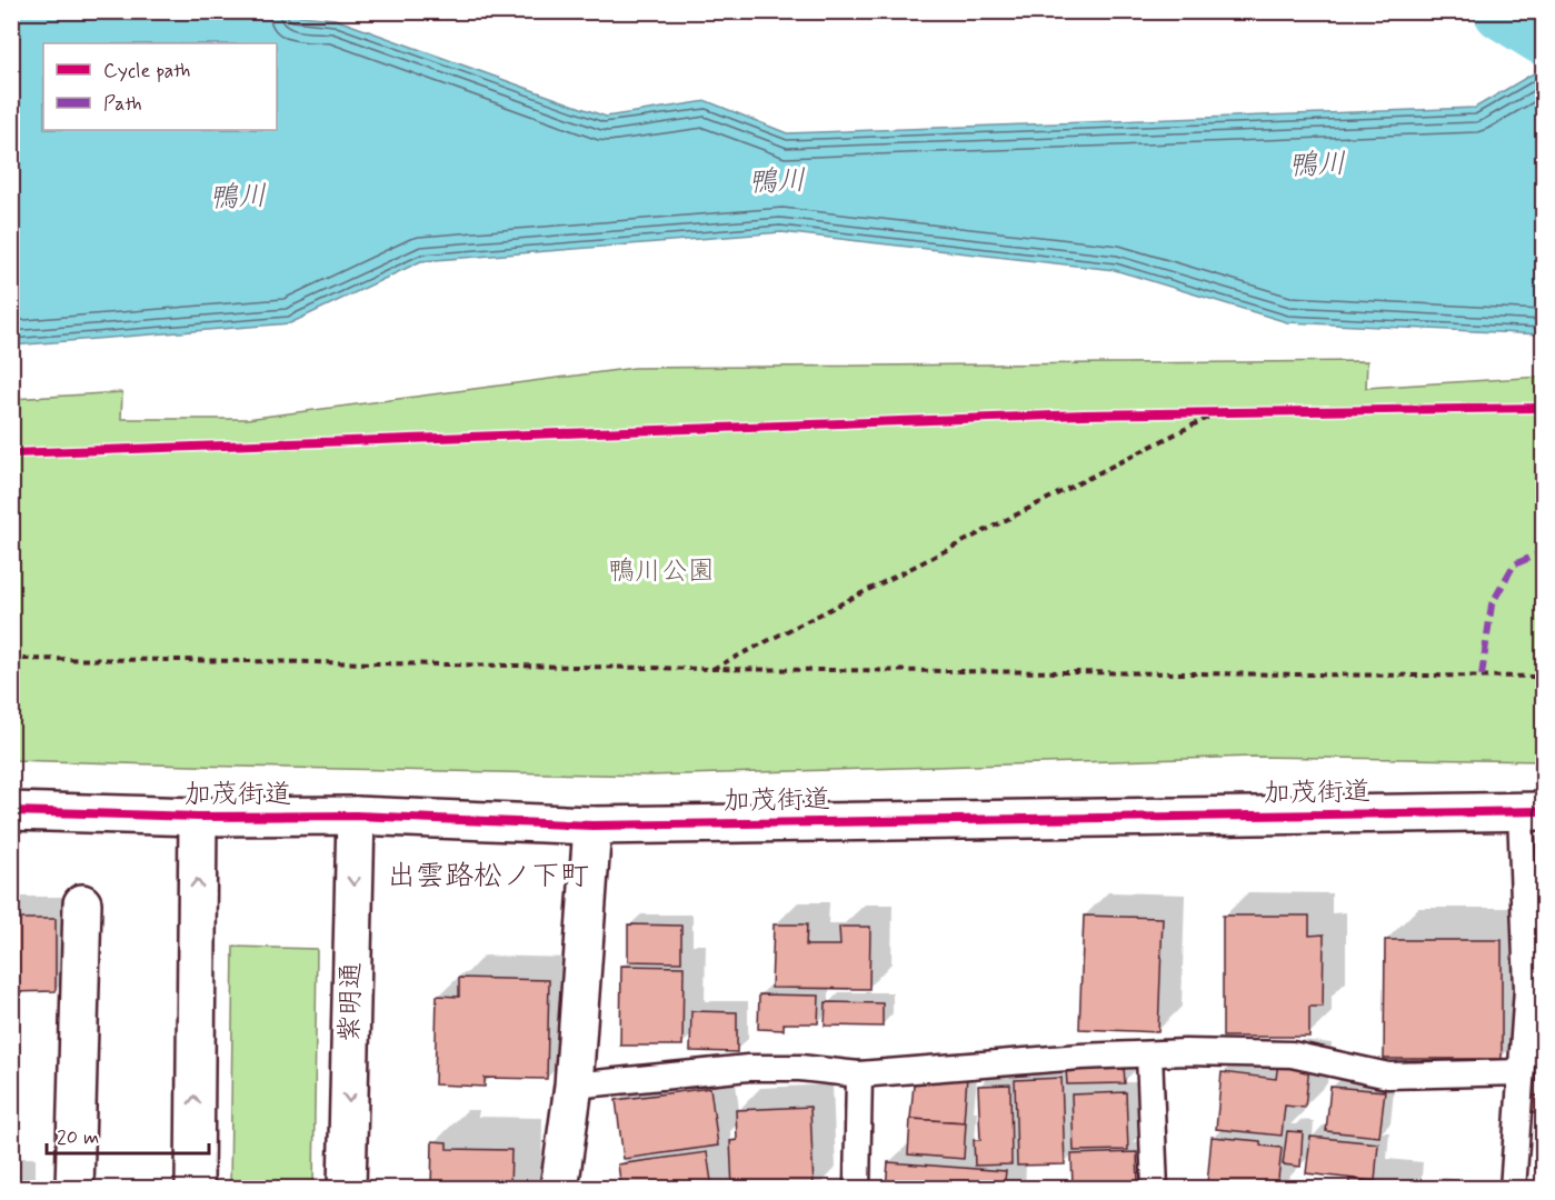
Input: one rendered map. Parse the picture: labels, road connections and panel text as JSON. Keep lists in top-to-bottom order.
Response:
{
  "streets": {
    "street": ["加茂街道", "紫明通"]
  },
  "crossings": [
    ["加茂街道", "紫明通"]
  ],
  "districts": ["出雲路松ノ下町"],
  "water": ["鴨川"],
  "parks": ["鴨川公園"],
  "legend": ["Cycle path", "Path"],
  "scale_bar": "20 m"
}
